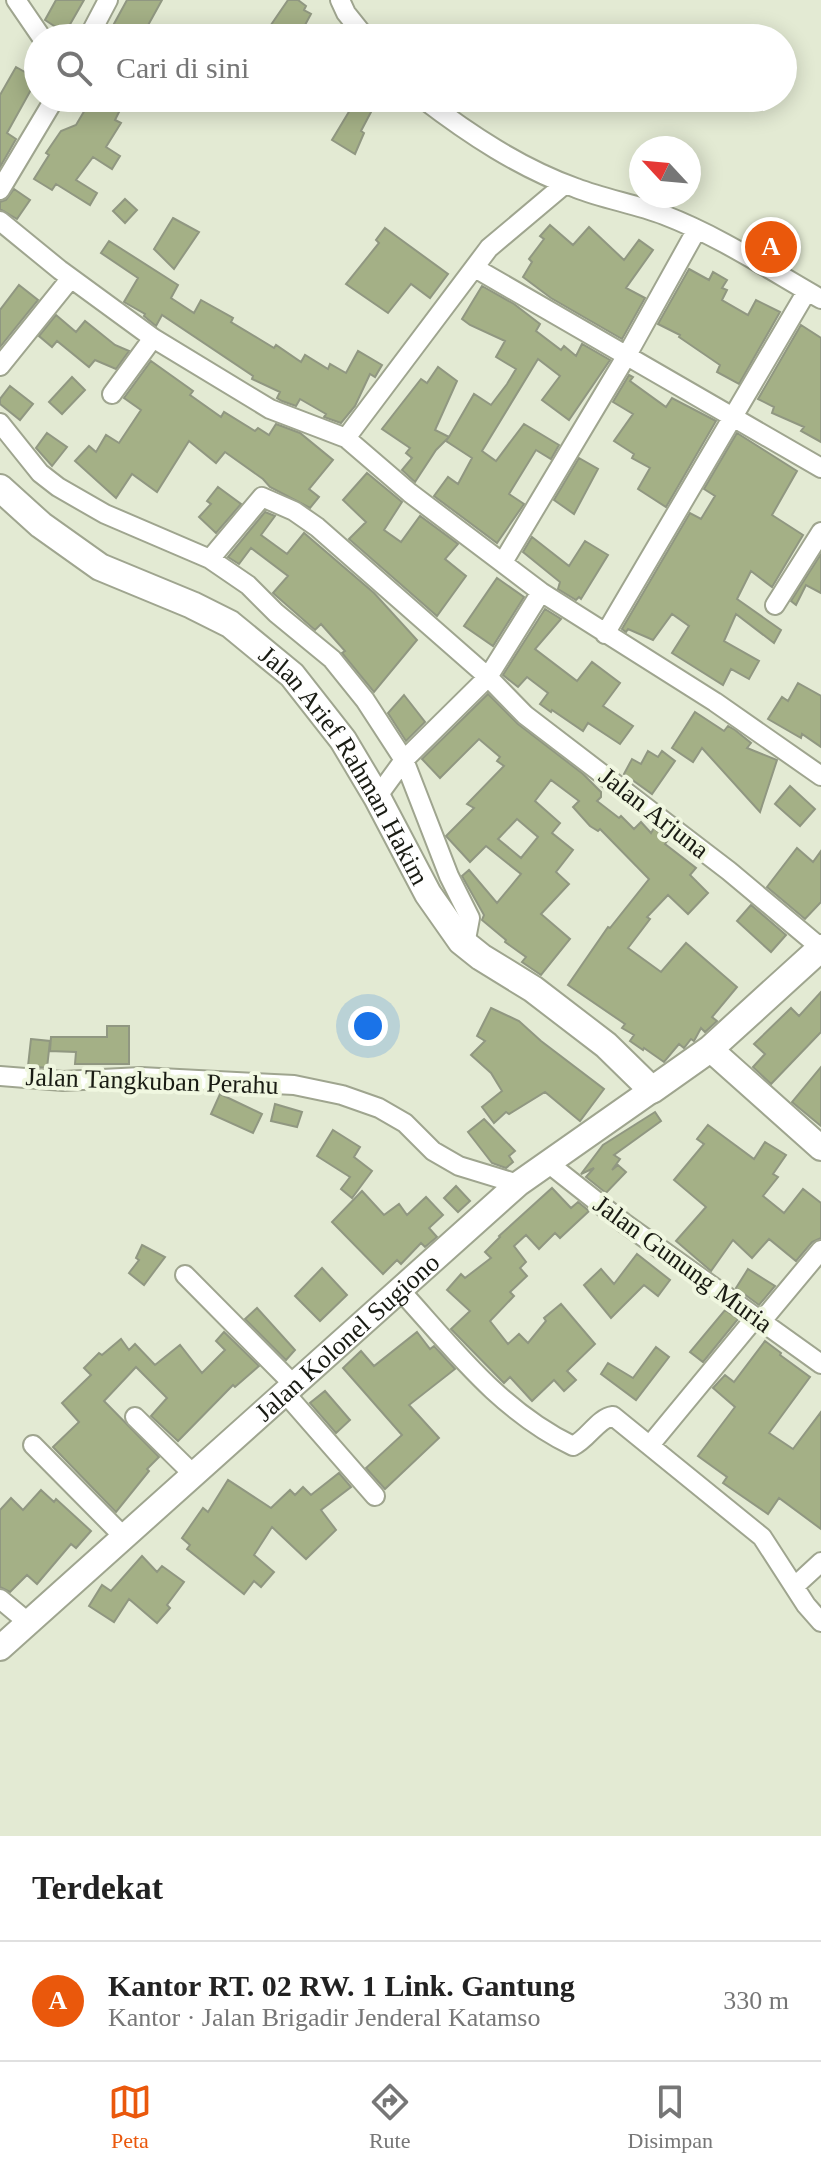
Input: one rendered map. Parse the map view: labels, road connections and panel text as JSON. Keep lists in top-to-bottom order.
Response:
{
  "streets": {
    "main road": ["Jalan Arief Rahman Hakim", "Jalan Kolonel Sugiono"],
    "street": ["Jalan Arjuna", "Jalan Tangkuban Perahu", "Jalan Gunung Muria"]
  },
  "crossings": [
    ["Jalan Arief Rahman Hakim", "Jalan Kolonel Sugiono"],
    ["Jalan Arjuna", "Jalan Kolonel Sugiono"],
    ["Jalan Tangkuban Perahu", "Jalan Kolonel Sugiono"],
    ["Jalan Gunung Muria", "Jalan Kolonel Sugiono"]
  ],
  "north": "top left",
  "page": {
    "search": "Cari di sini",
    "pins": "A",
    "heading": "Terdekat",
    "list": [
      {
        "mark": "A",
        "name": "Kantor RT. 02 RW. 1 Link. Gantung",
        "note": "Kantor · Jalan Brigadir Jenderal Katamso",
        "value": "330 m"
      }
    ],
    "nav": ["Peta", "Rute", "Disimpan"]
  }
}
